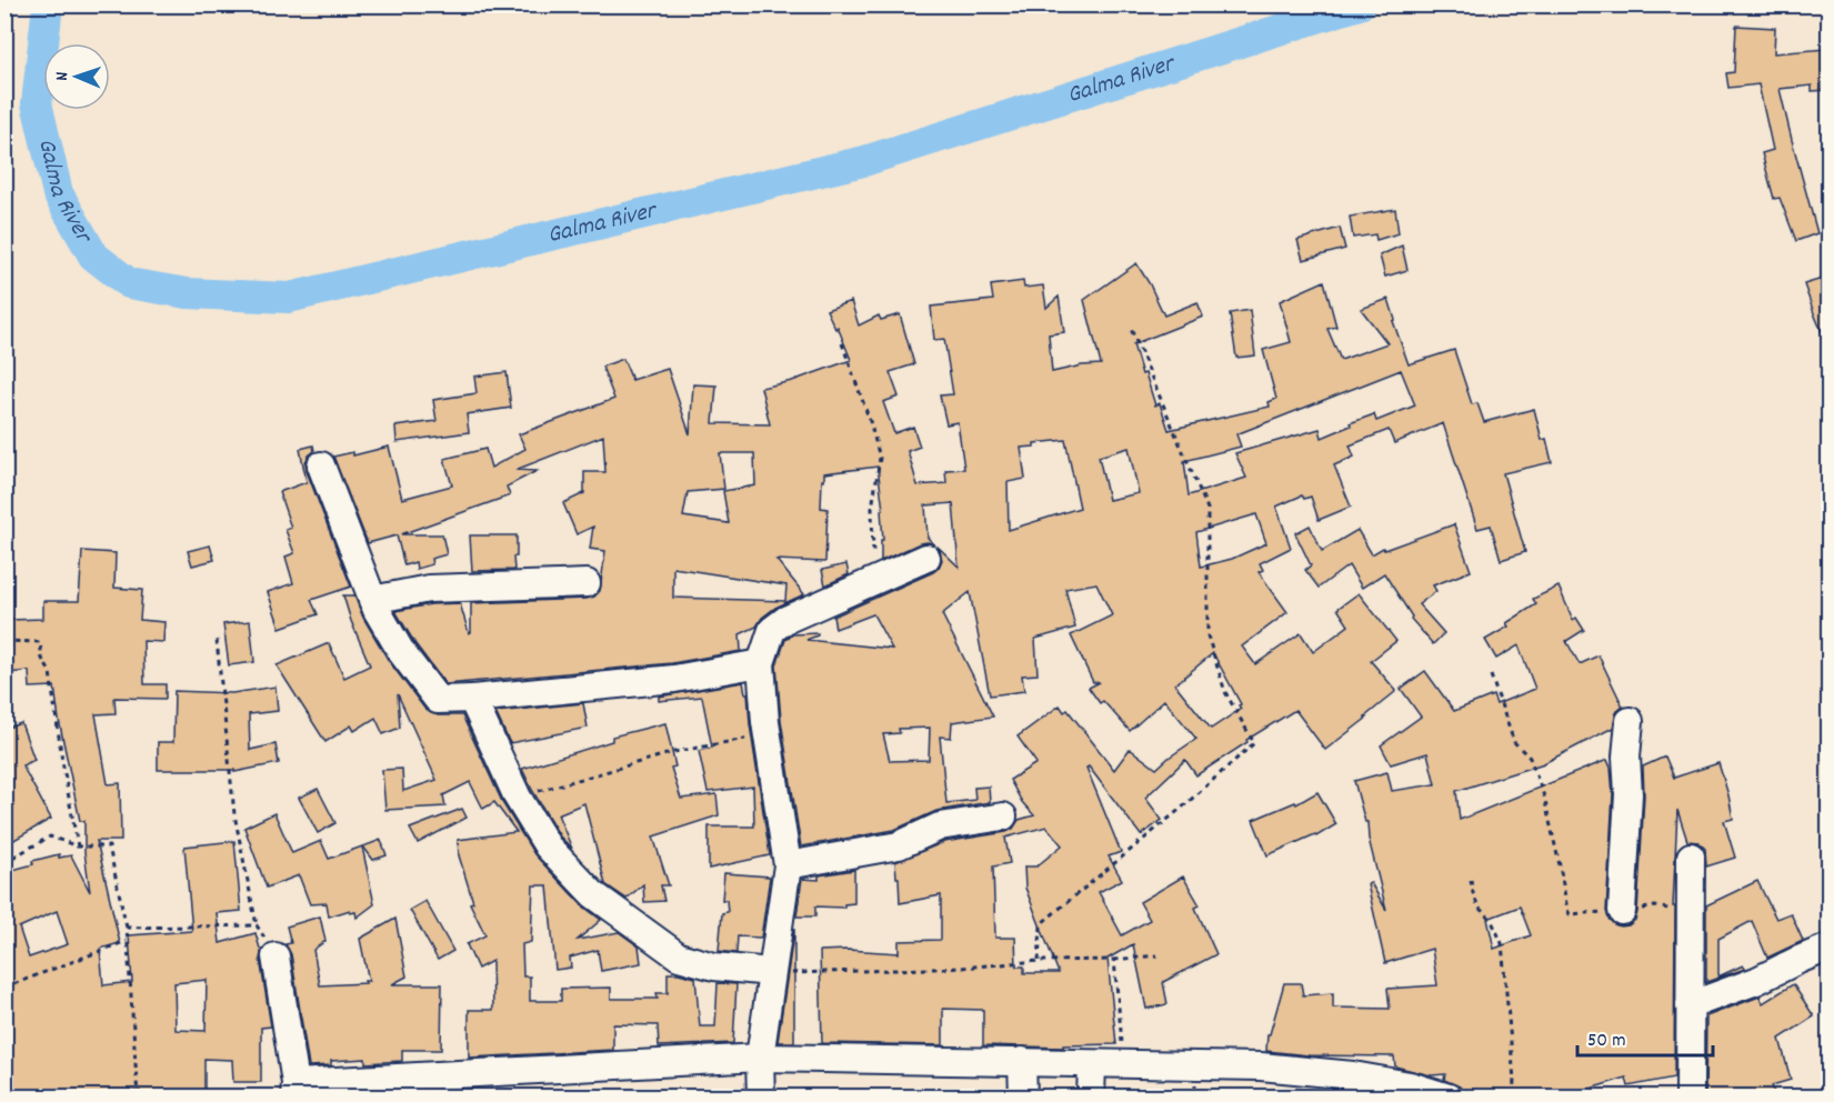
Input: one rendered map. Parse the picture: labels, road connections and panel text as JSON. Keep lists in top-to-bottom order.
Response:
{
  "water": ["Galma River"],
  "scale_bar": "50 m",
  "north": "left"
}
